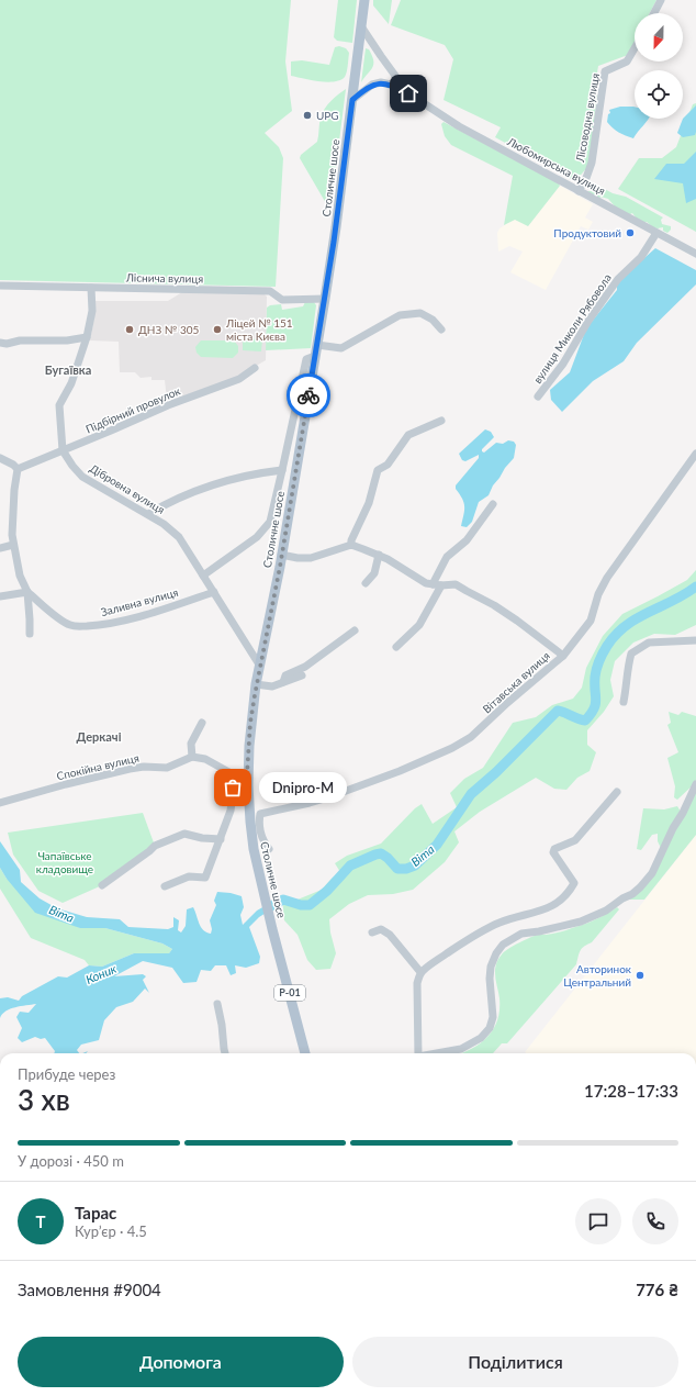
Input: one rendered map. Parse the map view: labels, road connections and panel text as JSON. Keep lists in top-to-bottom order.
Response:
{
  "streets": {
    "main road": ["Столичне шосе", "Р-01"],
    "street": [
      "Лісоводна вулиця",
      "Любомирська вулиця",
      "Ліснича вулиця",
      "вулиця Миколи Рябовола",
      "Підбірний провулок",
      "Дібровна вулиця",
      "Заливна вулиця",
      "Вітавська вулиця",
      "Спокійна вулиця"
    ]
  },
  "crossings": [
    ["Лісоводна вулиця", "Любомирська вулиця"],
    ["Любомирська вулиця", "Столичне шосе"],
    ["Любомирська вулиця", "вулиця Миколи Рябовола"],
    ["Столичне шосе", "Ліснича вулиця"],
    ["Столичне шосе", "Дібровна вулиця"],
    ["Підбірний провулок", "Дібровна вулиця"],
    ["Дібровна вулиця", "Заливна вулиця"]
  ],
  "districts": ["Бугаївка", "Деркачі"],
  "water": ["Віта", "Коник"],
  "parks": ["Чапаївське кладовище"],
  "places": [
    "UPG",
    "Продуктовий",
    "ДНЗ № 305",
    "Ліцей № 151 міста Києва",
    "Dnipro-M",
    "Авторинок Центральний"
  ],
  "north": "bottom",
  "page": {
    "bubble": "Dnipro-M",
    "heading": ["3 хв", "Прибуде через", "17:28–17:33"],
    "panel": [
      "Тарас",
      "Кур’єр · 4.5",
      "Замовлення #9004",
      "776 ₴"
    ],
    "bar": "У дорозі · 450 m",
    "round": "Т",
    "buttons": ["Допомога", "Поділитися"]
  }
}
